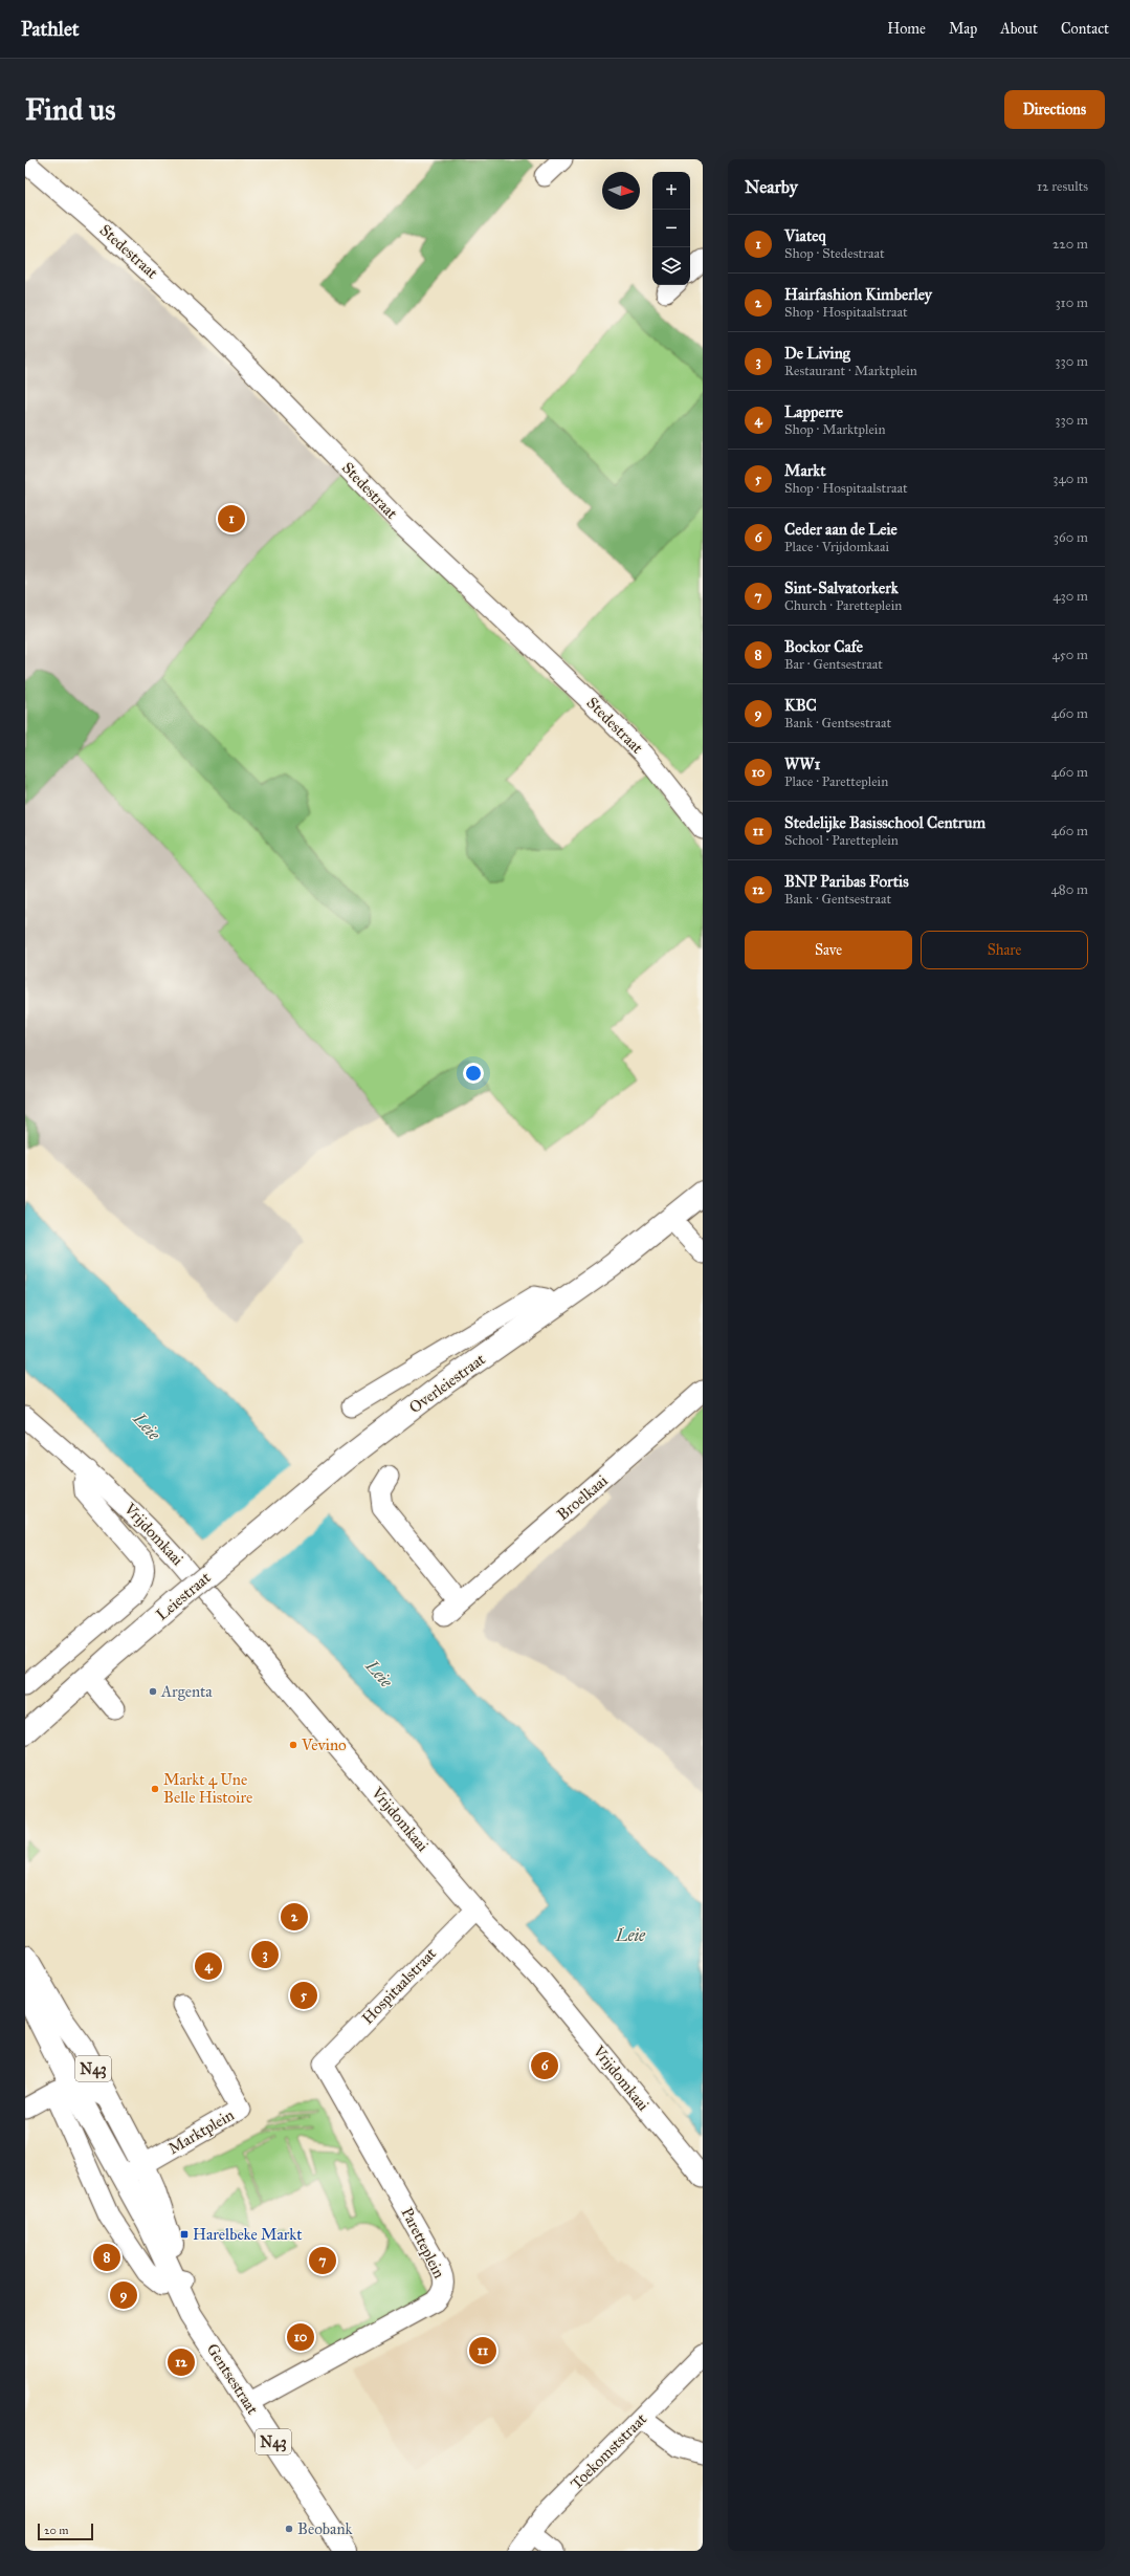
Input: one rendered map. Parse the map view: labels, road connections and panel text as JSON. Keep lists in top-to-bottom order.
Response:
{
  "streets": {
    "main road": [
      "Overleiestraat",
      "Leiestraat",
      "N43",
      "Gentsestraat"
    ],
    "street": [
      "Stedestraat",
      "Broelkaai",
      "Vrijdomkaai",
      "Hospitaalstraat",
      "Marktplein",
      "Paretteplein",
      "Toekomststraat"
    ]
  },
  "crossings": [
    ["Overleiestraat", "Leiestraat"],
    ["Vrijdomkaai", "Hospitaalstraat"],
    ["Hospitaalstraat", "Paretteplein"],
    ["N43", "Gentsestraat"],
    ["Marktplein", "Gentsestraat"],
    ["Paretteplein", "Gentsestraat"]
  ],
  "water": ["Leie"],
  "places": {
    "other": [
      "Argenta",
      "Vevino",
      "Markt 4 Une Belle Histoire",
      "Beobank"
    ],
    "transit": ["Harelbeke Markt"]
  },
  "scale_bar": "20 m",
  "north": "right",
  "page": {
    "header": "Pathlet",
    "nav": [
      "Home",
      "Map",
      "About",
      "Contact"
    ],
    "buttons": [
      "Directions",
      ["Save", "Share"]
    ],
    "title": "Find us",
    "heading": ["Nearby", "12 results"],
    "map_buttons": ["+", "−"],
    "list": [
      {
        "mark": "1",
        "name": "Viateq",
        "note": "Shop · Stedestraat",
        "value": "220 m"
      },
      {
        "mark": "2",
        "name": "Hairfashion Kimberley",
        "note": "Shop · Hospitaalstraat",
        "value": "310 m"
      },
      {
        "mark": "3",
        "name": "De Living",
        "note": "Restaurant · Marktplein",
        "value": "330 m"
      },
      {
        "mark": "4",
        "name": "Lapperre",
        "note": "Shop · Marktplein",
        "value": "330 m"
      },
      {
        "mark": "5",
        "name": "Markt",
        "note": "Shop · Hospitaalstraat",
        "value": "340 m"
      },
      {
        "mark": "6",
        "name": "Ceder aan de Leie",
        "note": "Place · Vrijdomkaai",
        "value": "360 m"
      },
      {
        "mark": "7",
        "name": "Sint-Salvatorkerk",
        "note": "Church · Paretteplein",
        "value": "430 m"
      },
      {
        "mark": "8",
        "name": "Bockor Cafe",
        "note": "Bar · Gentsestraat",
        "value": "450 m"
      },
      {
        "mark": "9",
        "name": "KBC",
        "note": "Bank · Gentsestraat",
        "value": "460 m"
      },
      {
        "mark": "10",
        "name": "WW1",
        "note": "Place · Paretteplein",
        "value": "460 m"
      },
      {
        "mark": "11",
        "name": "Stedelijke Basisschool Centrum",
        "note": "School · Paretteplein",
        "value": "460 m"
      },
      {
        "mark": "12",
        "name": "BNP Paribas Fortis",
        "note": "Bank · Gentsestraat",
        "value": "480 m"
      }
    ],
    "pins": [
      "1",
      "2",
      "3",
      "4",
      "5",
      "6",
      "8",
      "7",
      "9",
      "10",
      "11",
      "12"
    ],
    "scale": "20 m"
  }
}
